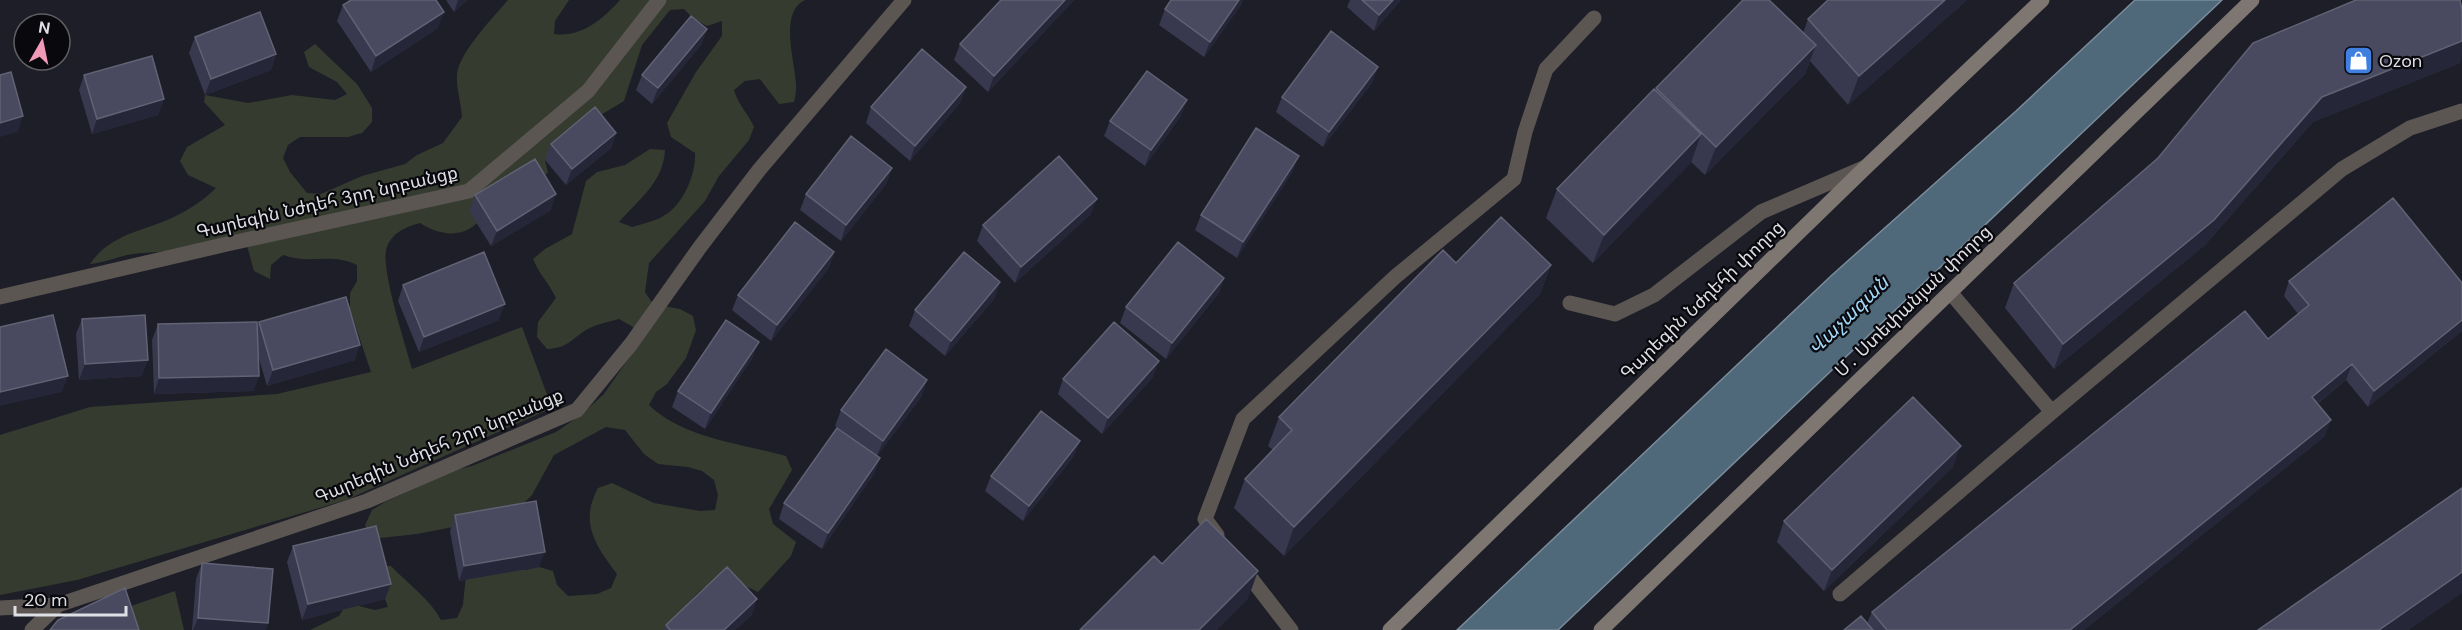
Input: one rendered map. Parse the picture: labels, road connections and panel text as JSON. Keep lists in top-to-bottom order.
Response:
{
  "streets": {
    "street": [
      "Գարեգին Նժդեհ 3րդ նրբանցք",
      "Գարեգին Նժդեհի փողոց",
      "Մ․ Ստեփանյան փողոց",
      "Գարեգին Նժդեհ 2րդ նրբանցք"
    ]
  },
  "water": ["Վաչագան"],
  "places": {
    "shop": ["Ozon"]
  },
  "scale_bar": "20 m",
  "north": "top"
}
